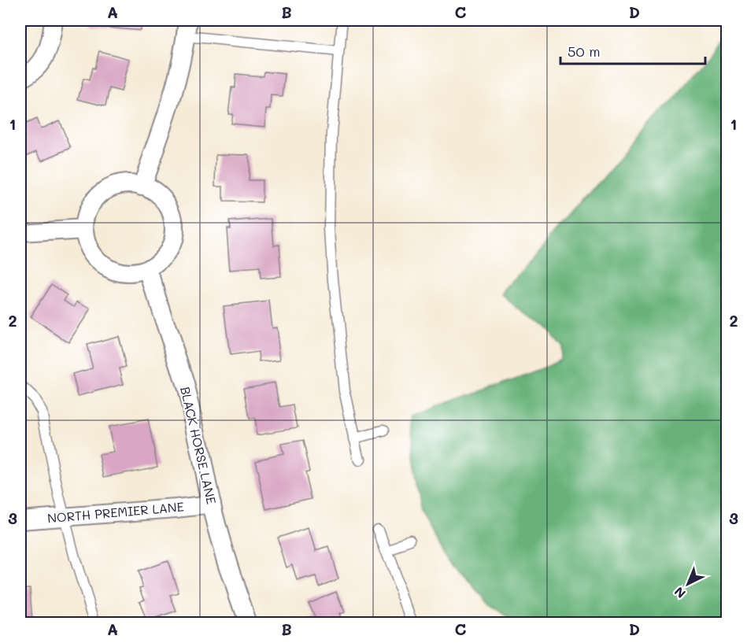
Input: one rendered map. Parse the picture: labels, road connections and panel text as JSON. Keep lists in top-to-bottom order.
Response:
{
  "streets": {
    "street": ["BLACK HORSE LANE", "NORTH PREMIER LANE"]
  },
  "crossings": [
    ["BLACK HORSE LANE", "NORTH PREMIER LANE"]
  ],
  "scale_bar": "50 m",
  "north": "bottom left",
  "grid": {
    "columns": [
      "A",
      "B",
      "C",
      "D"
    ],
    "rows": ["1", "2", "3"]
  }
}
